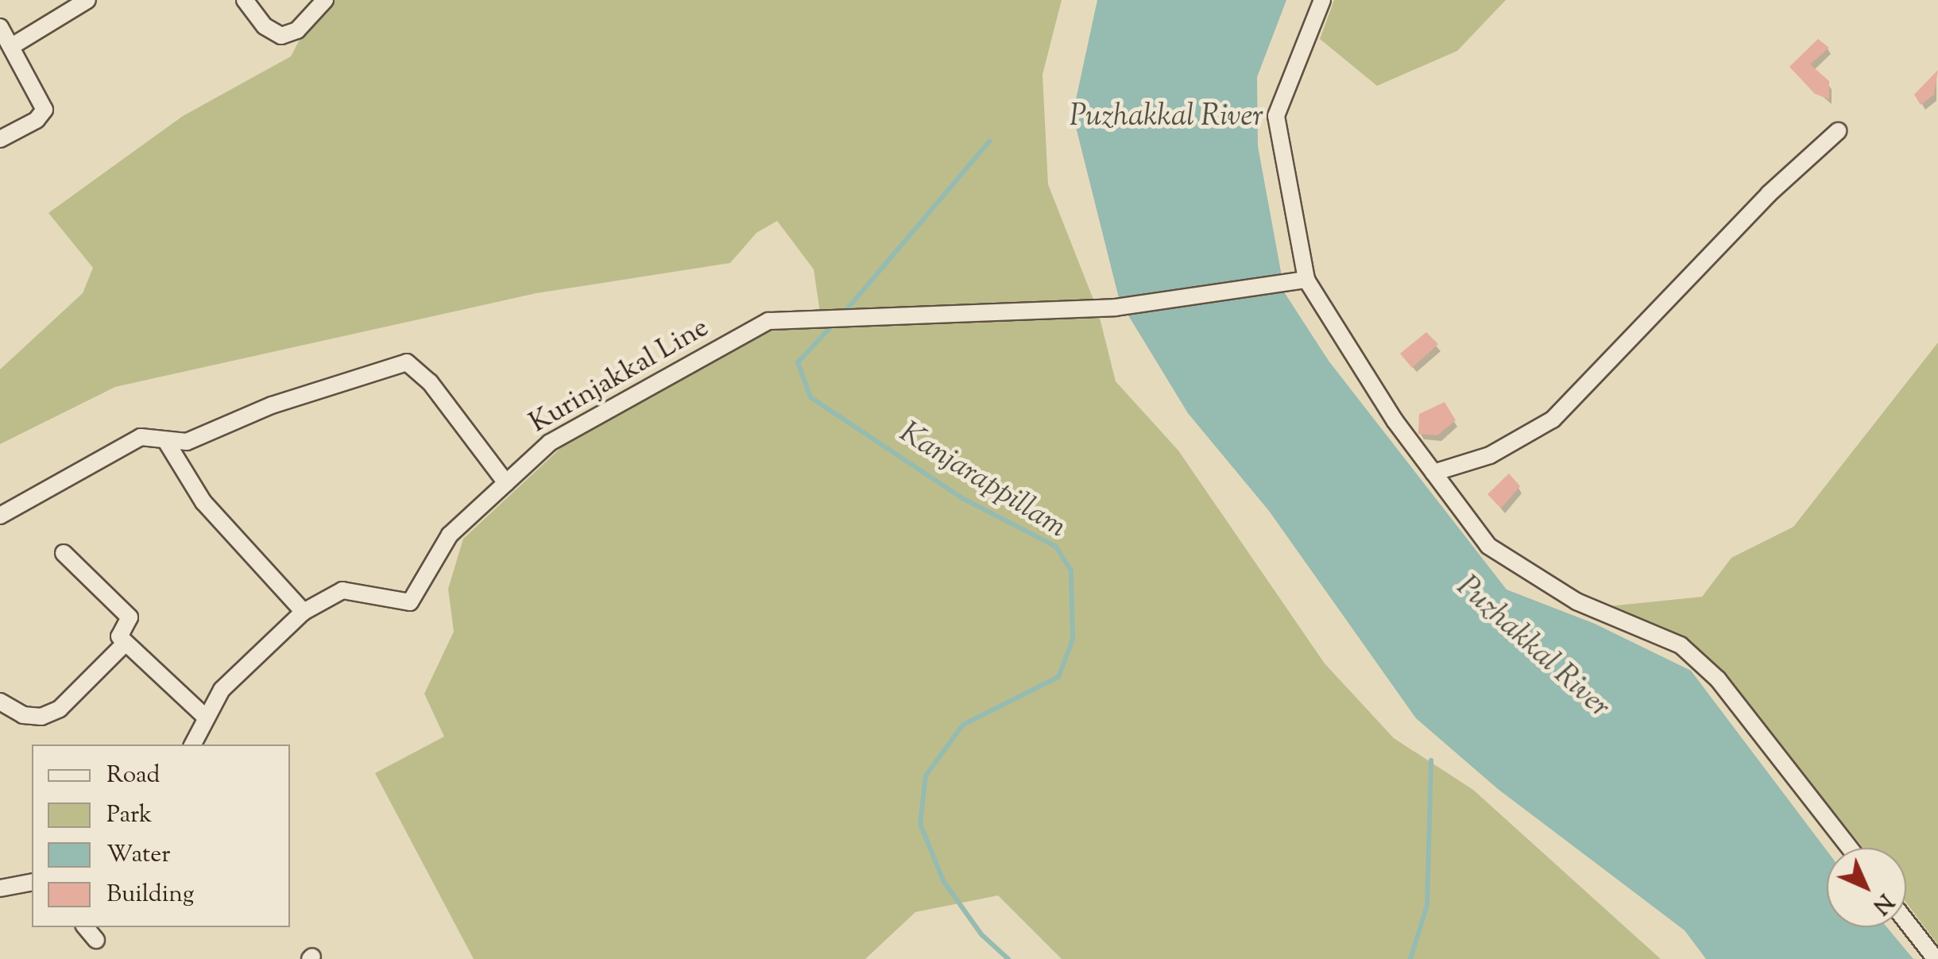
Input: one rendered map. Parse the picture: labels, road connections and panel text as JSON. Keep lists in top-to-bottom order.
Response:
{
  "streets": {
    "street": ["Kurinjakkal Line"]
  },
  "water": ["Puzhakkal River", "Kanjarappillam"],
  "legend": [
    "Road",
    "Park",
    "Water",
    "Building"
  ],
  "north": "bottom right"
}
